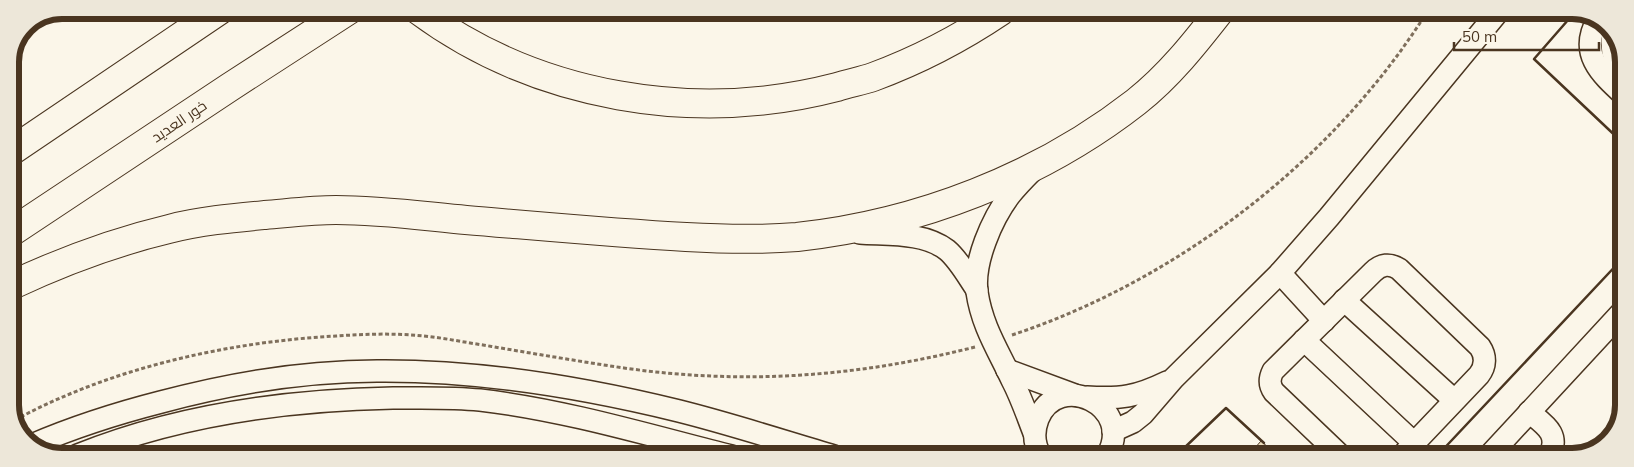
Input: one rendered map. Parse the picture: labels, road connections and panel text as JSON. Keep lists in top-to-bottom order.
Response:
{
  "streets": {
    "highway": ["خور العديد"]
  },
  "scale_bar": "50 m"
}
